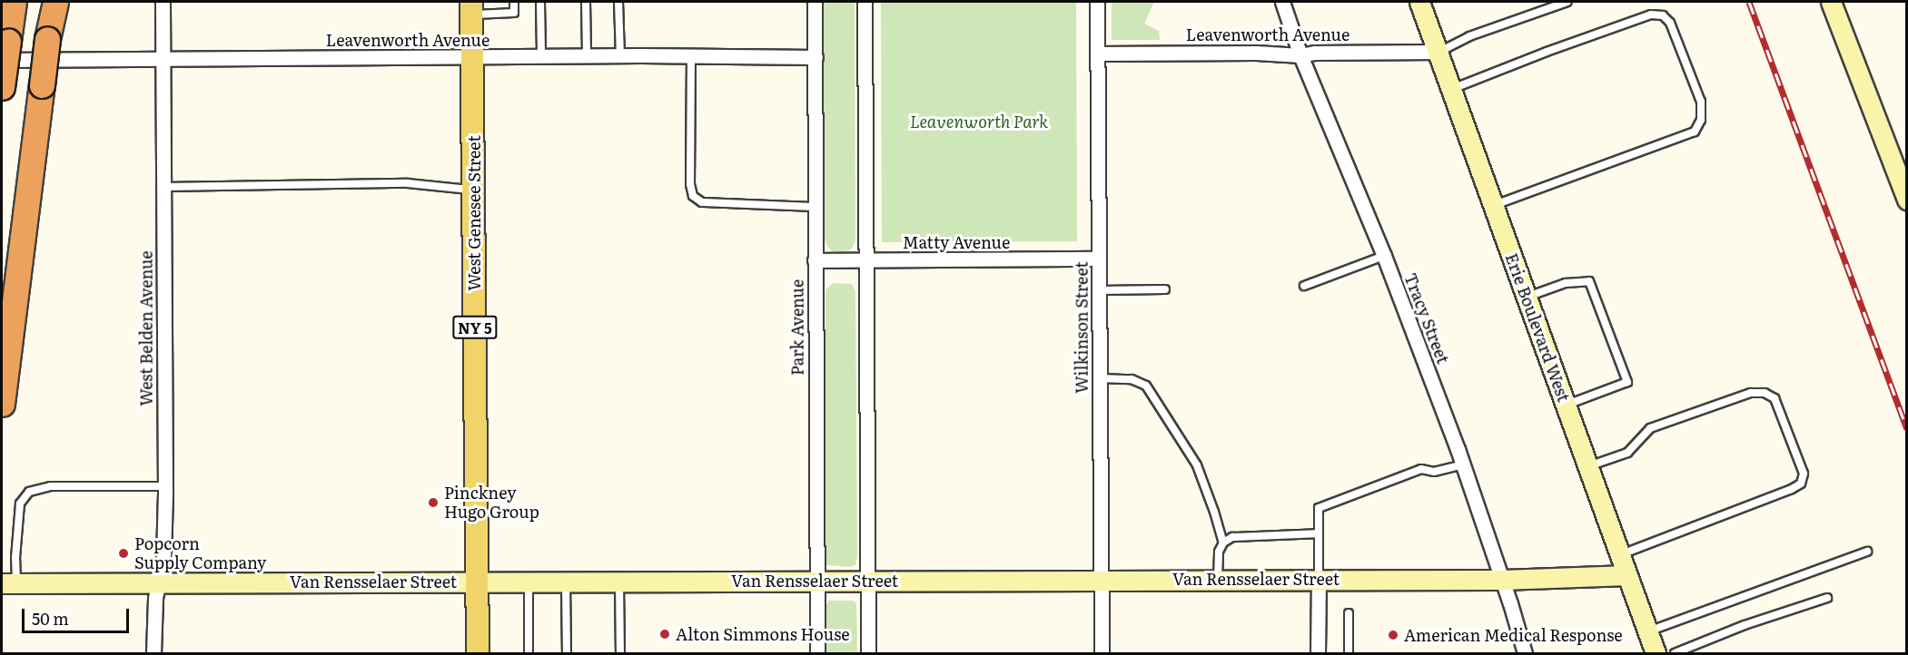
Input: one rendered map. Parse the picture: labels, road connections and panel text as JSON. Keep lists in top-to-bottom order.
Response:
{
  "streets": {
    "main road": ["West Genesee Street", "NY 5"],
    "street": [
      "Leavenworth Avenue",
      "Matty Avenue",
      "Tracy Street",
      "Park Avenue",
      "Wilkinson Street",
      "Erie Boulevard West",
      "West Belden Avenue",
      "Van Rensselaer Street"
    ]
  },
  "crossings": [
    ["Leavenworth Avenue", "West Genesee Street"],
    ["Leavenworth Avenue", "Tracy Street"],
    ["Leavenworth Avenue", "Park Avenue"],
    ["Leavenworth Avenue", "Wilkinson Street"],
    ["Leavenworth Avenue", "Erie Boulevard West"],
    ["Leavenworth Avenue", "West Belden Avenue"],
    ["West Genesee Street", "Van Rensselaer Street"],
    ["Matty Avenue", "Park Avenue"],
    ["Matty Avenue", "Wilkinson Street"],
    ["Tracy Street", "Van Rensselaer Street"],
    ["Park Avenue", "Van Rensselaer Street"],
    ["Wilkinson Street", "Van Rensselaer Street"],
    ["Erie Boulevard West", "Van Rensselaer Street"],
    ["West Belden Avenue", "Van Rensselaer Street"]
  ],
  "parks": ["Leavenworth Park"],
  "places": [
    "Pinckney Hugo Group",
    "Popcorn Supply Company",
    "Alton Simmons House",
    "American Medical Response"
  ],
  "scale_bar": "50 m"
}
